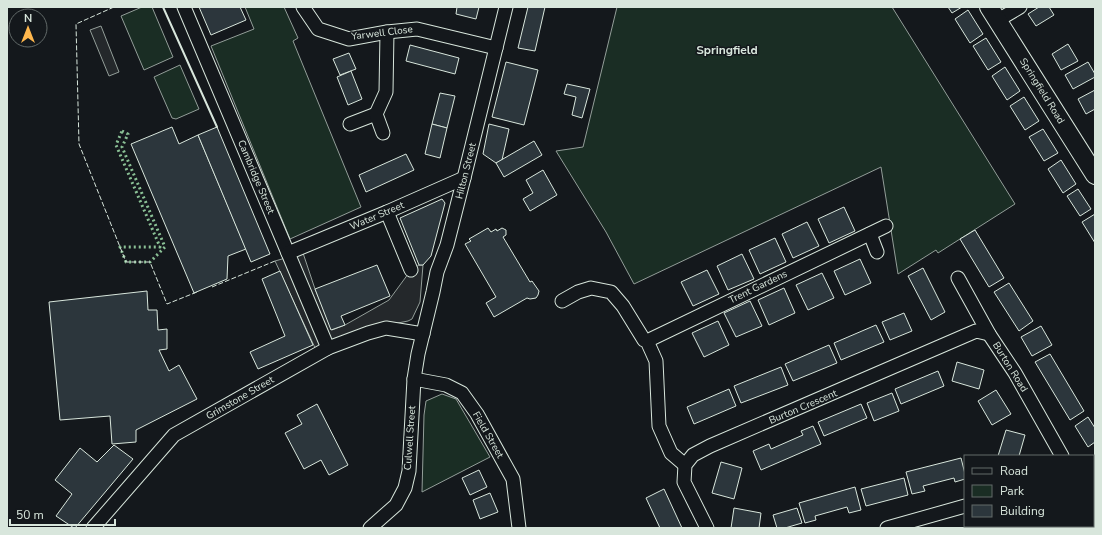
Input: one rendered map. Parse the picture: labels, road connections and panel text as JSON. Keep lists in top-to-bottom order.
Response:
{
  "streets": {
    "street": [
      "Yarwell Close",
      "Springfield Road",
      "Hilton Street",
      "Cambridge Street",
      "Water Street",
      "Trent Gardens",
      "Burton Road",
      "Grimstone Street",
      "Burton Crescent",
      "Field Street",
      "Culwell Street"
    ]
  },
  "crossings": [
    ["Yarwell Close", "Hilton Street"],
    ["Hilton Street", "Water Street"],
    ["Hilton Street", "Grimstone Street"],
    ["Hilton Street", "Culwell Street"],
    ["Cambridge Street", "Water Street"],
    ["Cambridge Street", "Grimstone Street"],
    ["Burton Road", "Burton Crescent"],
    ["Grimstone Street", "Culwell Street"],
    ["Field Street", "Culwell Street"]
  ],
  "districts": ["Springfield"],
  "legend": ["Road", "Park", "Building"],
  "scale_bar": "50 m",
  "north": "top"
}
